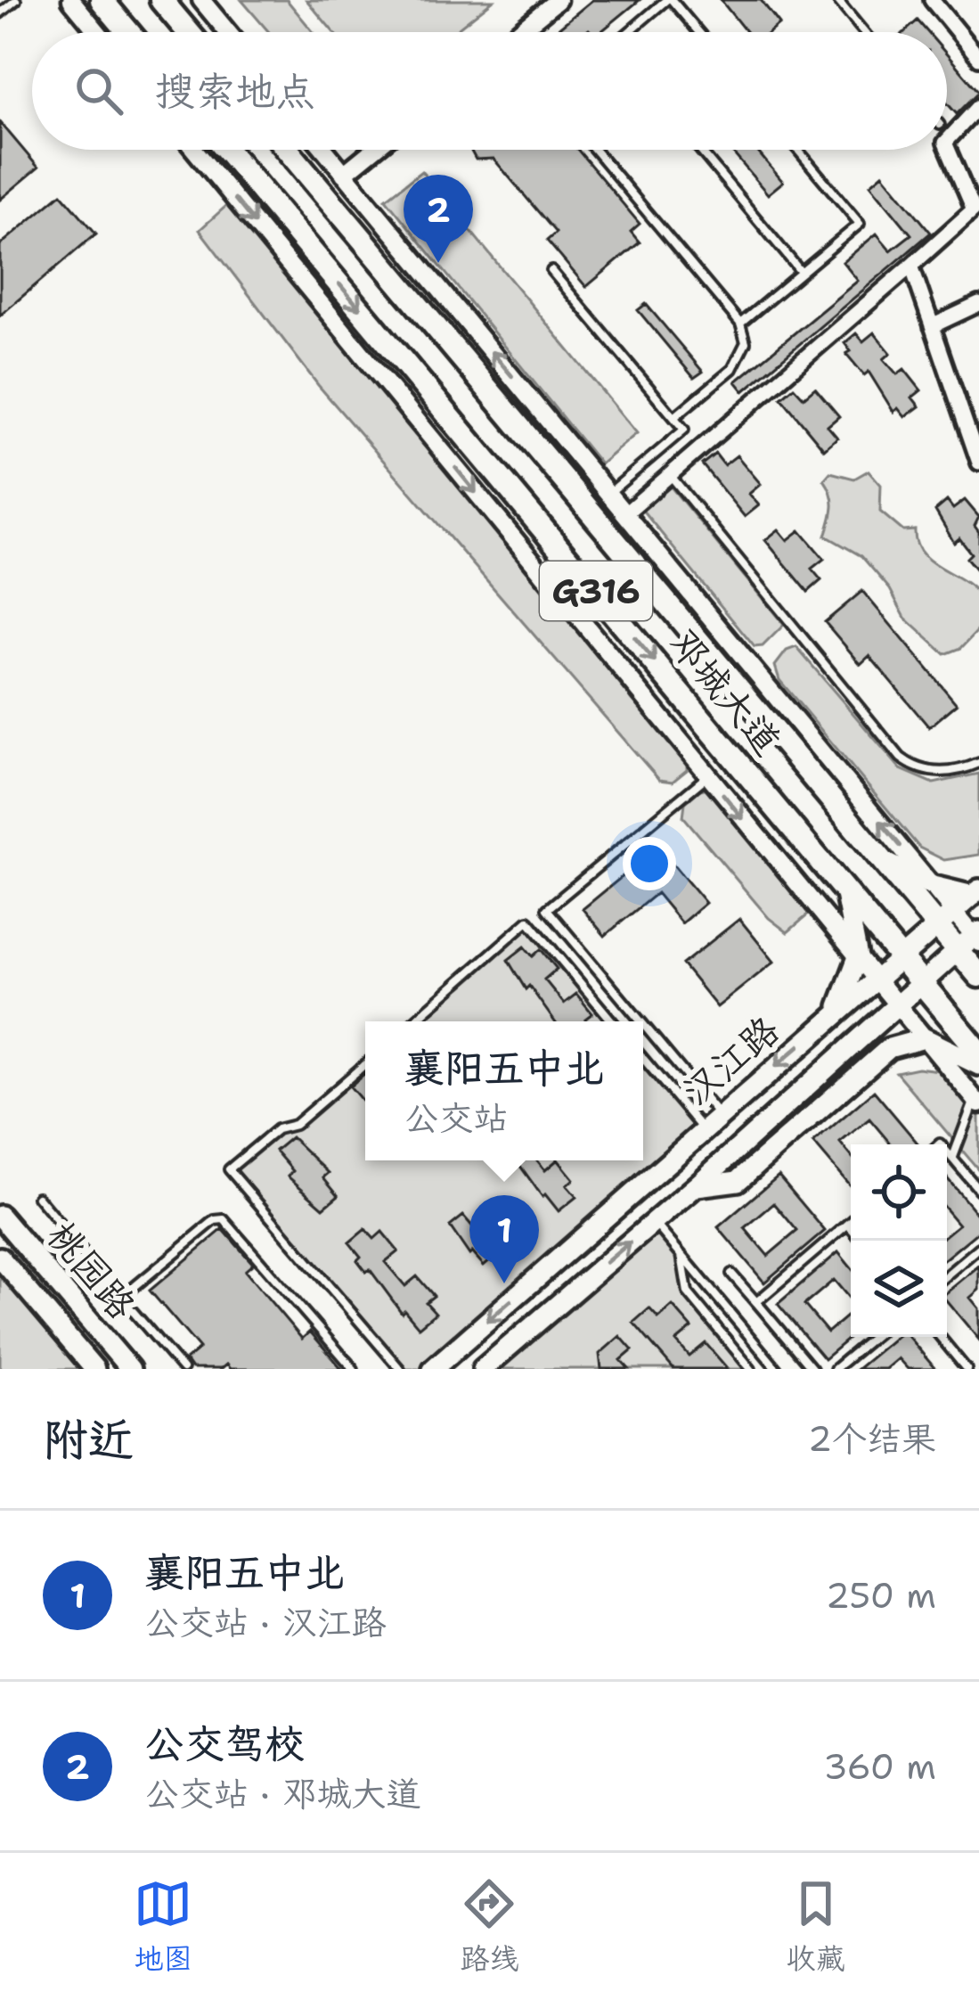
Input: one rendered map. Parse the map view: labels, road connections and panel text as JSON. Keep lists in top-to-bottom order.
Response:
{
  "streets": {
    "highway": ["G316", "邓城大道"],
    "main road": ["汉江路", "桃园路"]
  },
  "crossings": [
    ["邓城大道", "汉江路"]
  ],
  "page": {
    "search": "搜索地点",
    "pins": ["2", "1"],
    "popup": ["襄阳五中北", "公交站"],
    "heading": ["附近", "2个结果"],
    "list": [
      {
        "mark": "1",
        "name": "襄阳五中北",
        "note": "公交站 · 汉江路",
        "value": "250 m"
      },
      {
        "mark": "2",
        "name": "公交驾校",
        "note": "公交站 · 邓城大道",
        "value": "360 m"
      }
    ],
    "nav": ["地图", "路线", "收藏"]
  }
}
